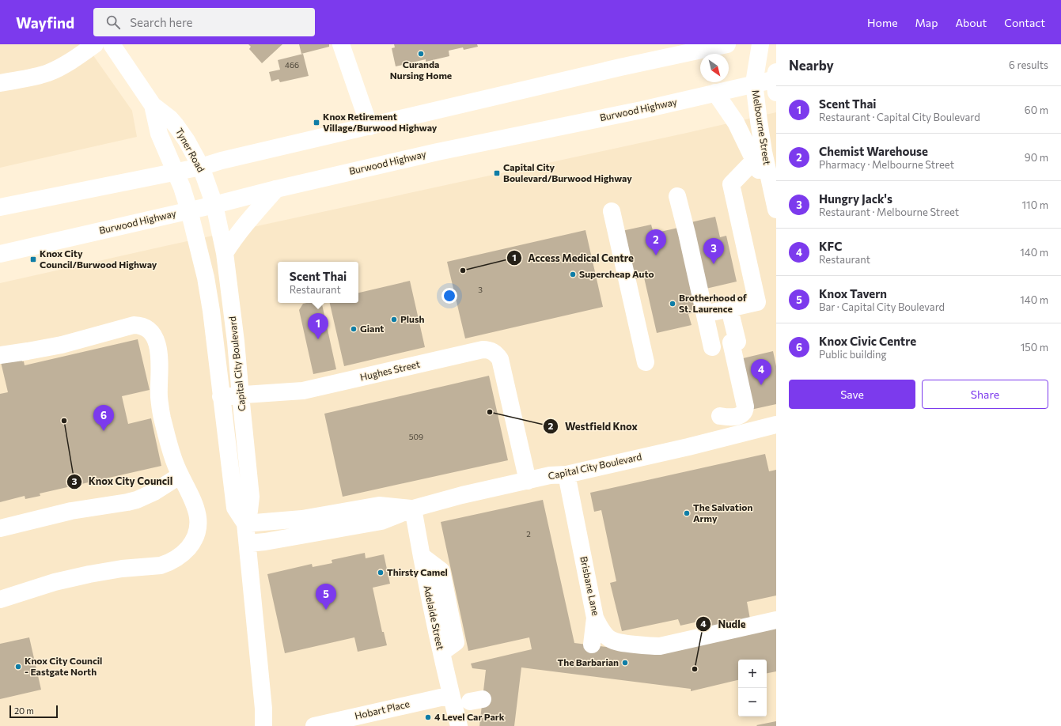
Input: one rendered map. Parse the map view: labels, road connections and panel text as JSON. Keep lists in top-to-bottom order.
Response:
{
  "streets": {
    "main road": [
      "Burwood Highway",
      "Melbourne Street",
      "Tyner Road",
      "Capital City Boulevard",
      "Hughes Street",
      "Brisbane Lane",
      "Adelaide Street",
      "Hobart Place"
    ]
  },
  "crossings": [
    ["Burwood Highway", "Melbourne Street"],
    ["Burwood Highway", "Tyner Road"],
    ["Burwood Highway", "Capital City Boulevard"],
    ["Tyner Road", "Capital City Boulevard"],
    ["Capital City Boulevard", "Hughes Street"],
    ["Capital City Boulevard", "Brisbane Lane"],
    ["Capital City Boulevard", "Adelaide Street"],
    ["Adelaide Street", "Hobart Place"]
  ],
  "places": {
    "other": [
      "Curanda Nursing Home",
      "Access Medical Centre",
      "Supercheap Auto",
      "Brotherhood of St. Laurence",
      "Plush",
      "Giant",
      "Westfield Knox",
      "Knox City Council",
      "The Salvation Army",
      "Thirsty Camel",
      "The Barbarian",
      "Knox City Council - Eastgate North",
      "Nudle",
      "4 Level Car Park"
    ],
    "transit": ["Knox Retirement Village/Burwood Highway", "Capital City Boulevard/Burwood Highway", "Knox City Council/Burwood Highway"]
  },
  "house_numbers": [
    "466",
    "3",
    "509",
    "2"
  ],
  "scale_bar": "20 m",
  "north": "bottom right",
  "page": {
    "header": "Wayfind",
    "search": "Search here",
    "nav": [
      "Home",
      "Map",
      "About",
      "Contact"
    ],
    "heading": ["Nearby", "6 results"],
    "list": [
      {
        "mark": "1",
        "name": "Scent Thai",
        "note": "Restaurant · Capital City Boulevard",
        "value": "60 m"
      },
      {
        "mark": "2",
        "name": "Chemist Warehouse",
        "note": "Pharmacy · Melbourne Street",
        "value": "90 m"
      },
      {
        "mark": "3",
        "name": "Hungry Jack's",
        "note": "Restaurant · Melbourne Street",
        "value": "110 m"
      },
      {
        "mark": "4",
        "name": "KFC",
        "note": "Restaurant",
        "value": "140 m"
      },
      {
        "mark": "5",
        "name": "Knox Tavern",
        "note": "Bar · Capital City Boulevard",
        "value": "140 m"
      },
      {
        "mark": "6",
        "name": "Knox Civic Centre",
        "note": "Public building",
        "value": "150 m"
      }
    ],
    "pins": [
      "2",
      "3",
      "1",
      "4",
      "6",
      "5"
    ],
    "popup": ["Scent Thai", "Restaurant"],
    "buttons": ["Save", "Share"],
    "map_buttons": ["+", "−"],
    "scale": "20 m"
  }
}
